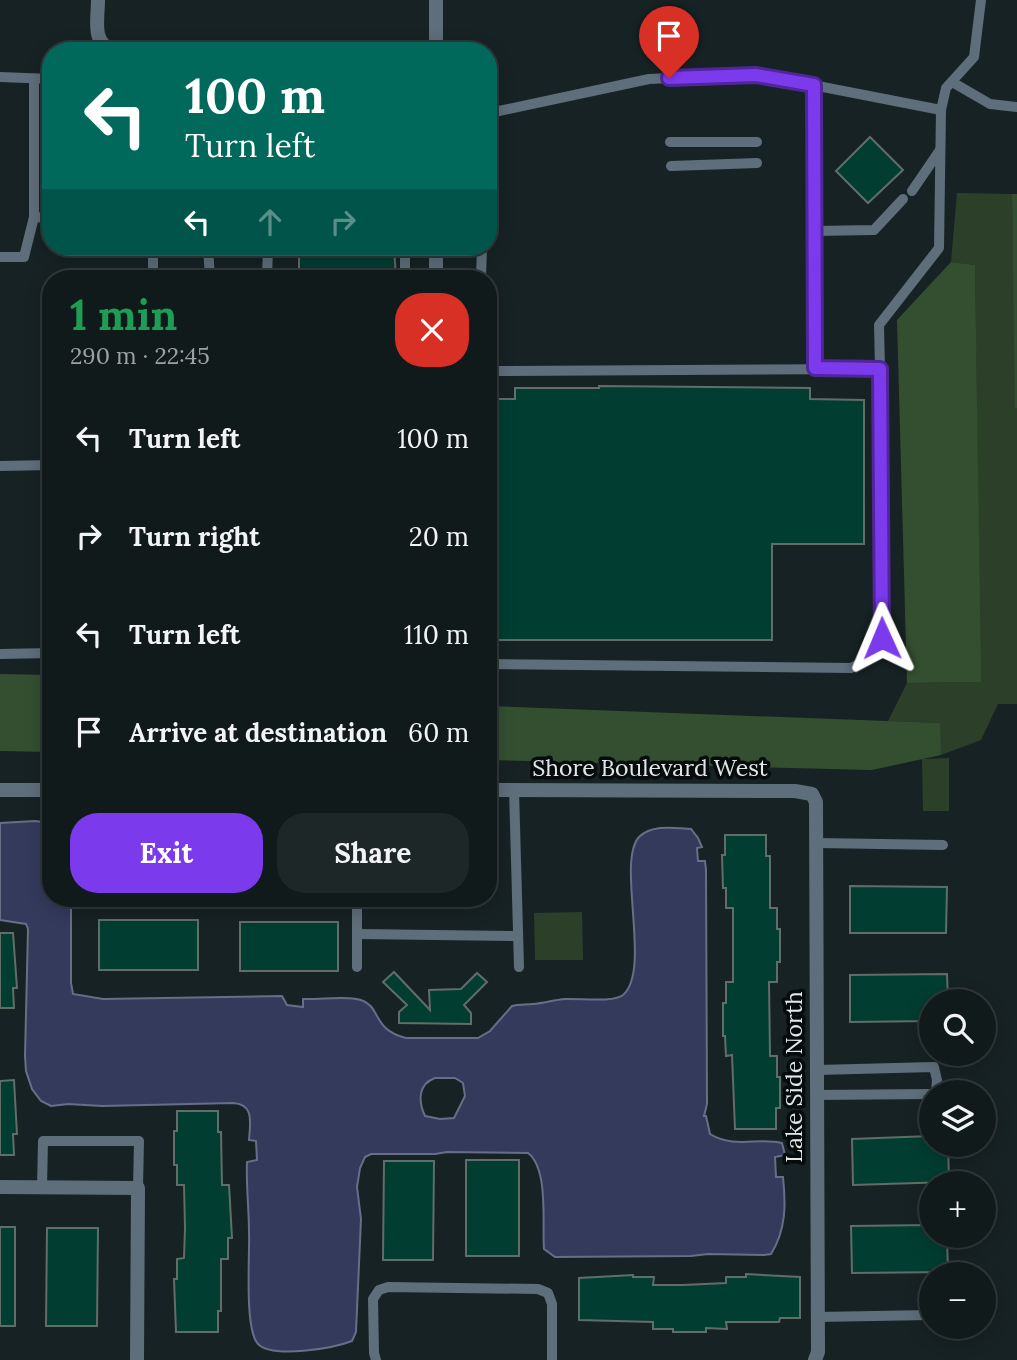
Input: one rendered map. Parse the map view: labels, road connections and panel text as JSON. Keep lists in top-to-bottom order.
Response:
{
  "streets": {
    "street": ["Shore Boulevard West", "Lake Side North"]
  },
  "crossings": [
    ["Shore Boulevard West", "Lake Side North"]
  ],
  "page": {
    "turn": ["100 m", "Turn left"],
    "heading": ["1 min", "290 m · 22:45"],
    "list": [
      {
        "name": "Turn left",
        "value": "100 m"
      },
      {
        "name": "Turn right",
        "value": "20 m"
      },
      {
        "name": "Turn left",
        "value": "110 m"
      },
      {
        "name": "Arrive at destination",
        "value": "60 m"
      }
    ],
    "buttons": ["Exit", "Share"],
    "map_buttons": ["+", "−"]
  }
}
